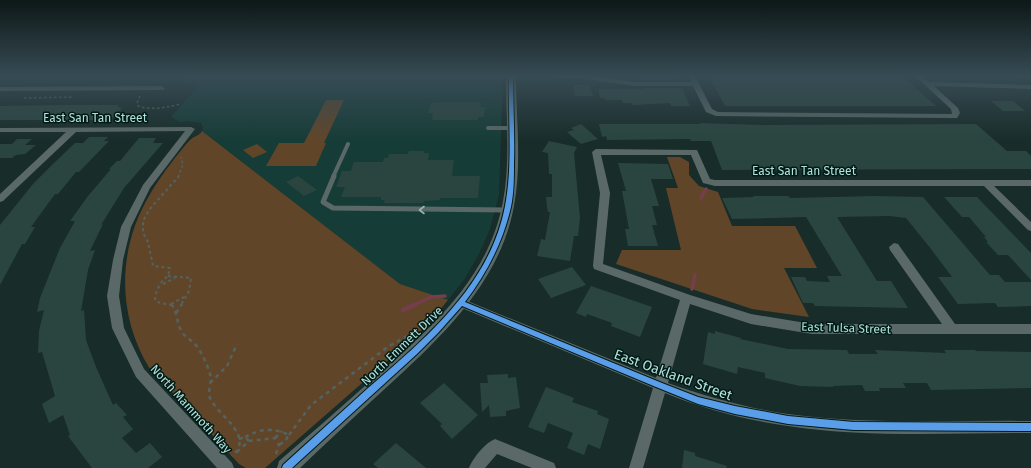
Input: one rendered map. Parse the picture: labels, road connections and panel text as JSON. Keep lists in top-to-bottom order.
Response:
{
  "streets": {
    "street": [
      "East San Tan Street",
      "East Tulsa Street",
      "North Emmett Drive",
      "East Oakland Street",
      "North Mammoth Way"
    ]
  },
  "crossings": [
    ["East San Tan Street", "East Tulsa Street"],
    ["East San Tan Street", "North Mammoth Way"],
    ["North Emmett Drive", "East Oakland Street"]
  ]
}
